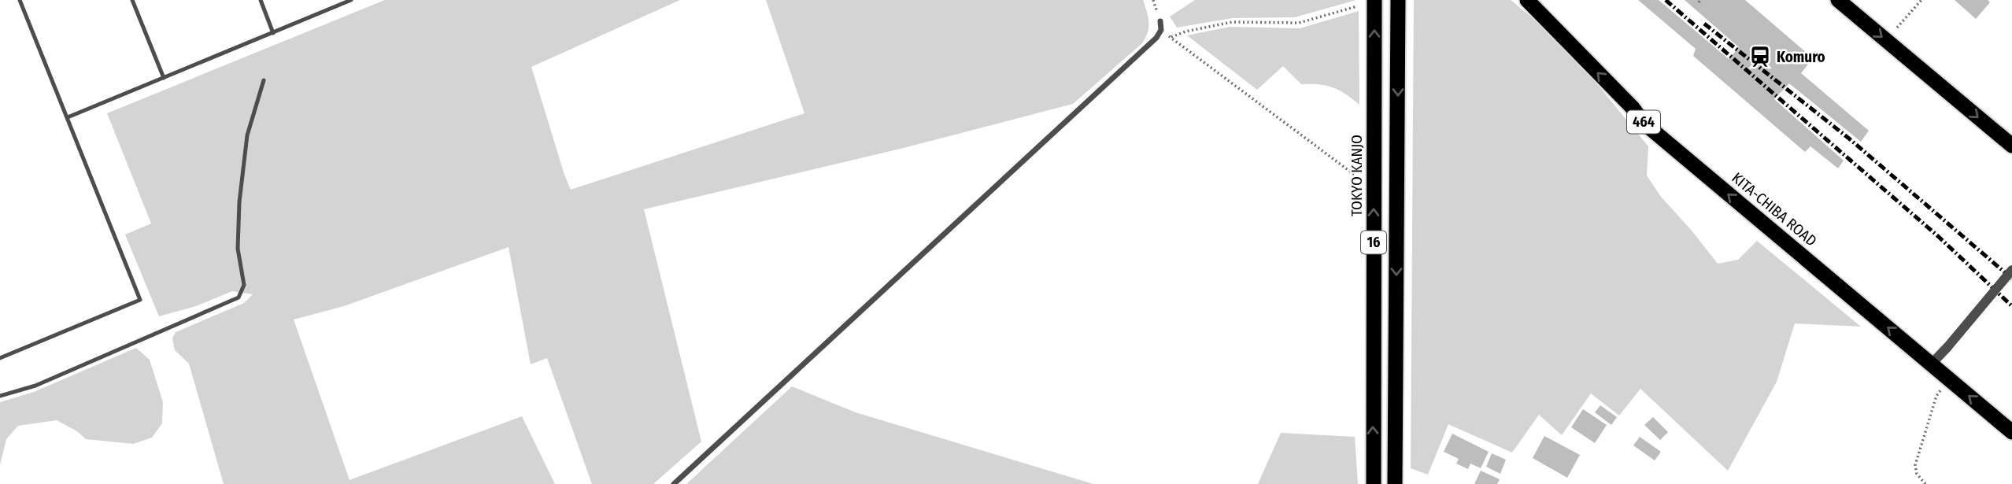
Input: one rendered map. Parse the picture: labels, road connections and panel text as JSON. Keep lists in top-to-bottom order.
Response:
{
  "streets": {
    "highway": [
      "464",
      "TOKYO KANJO",
      "KITA-CHIBA ROAD",
      "16"
    ]
  },
  "one_way": ["KITA-CHIBA ROAD"],
  "places": {
    "station": ["Komuro"]
  }
}
